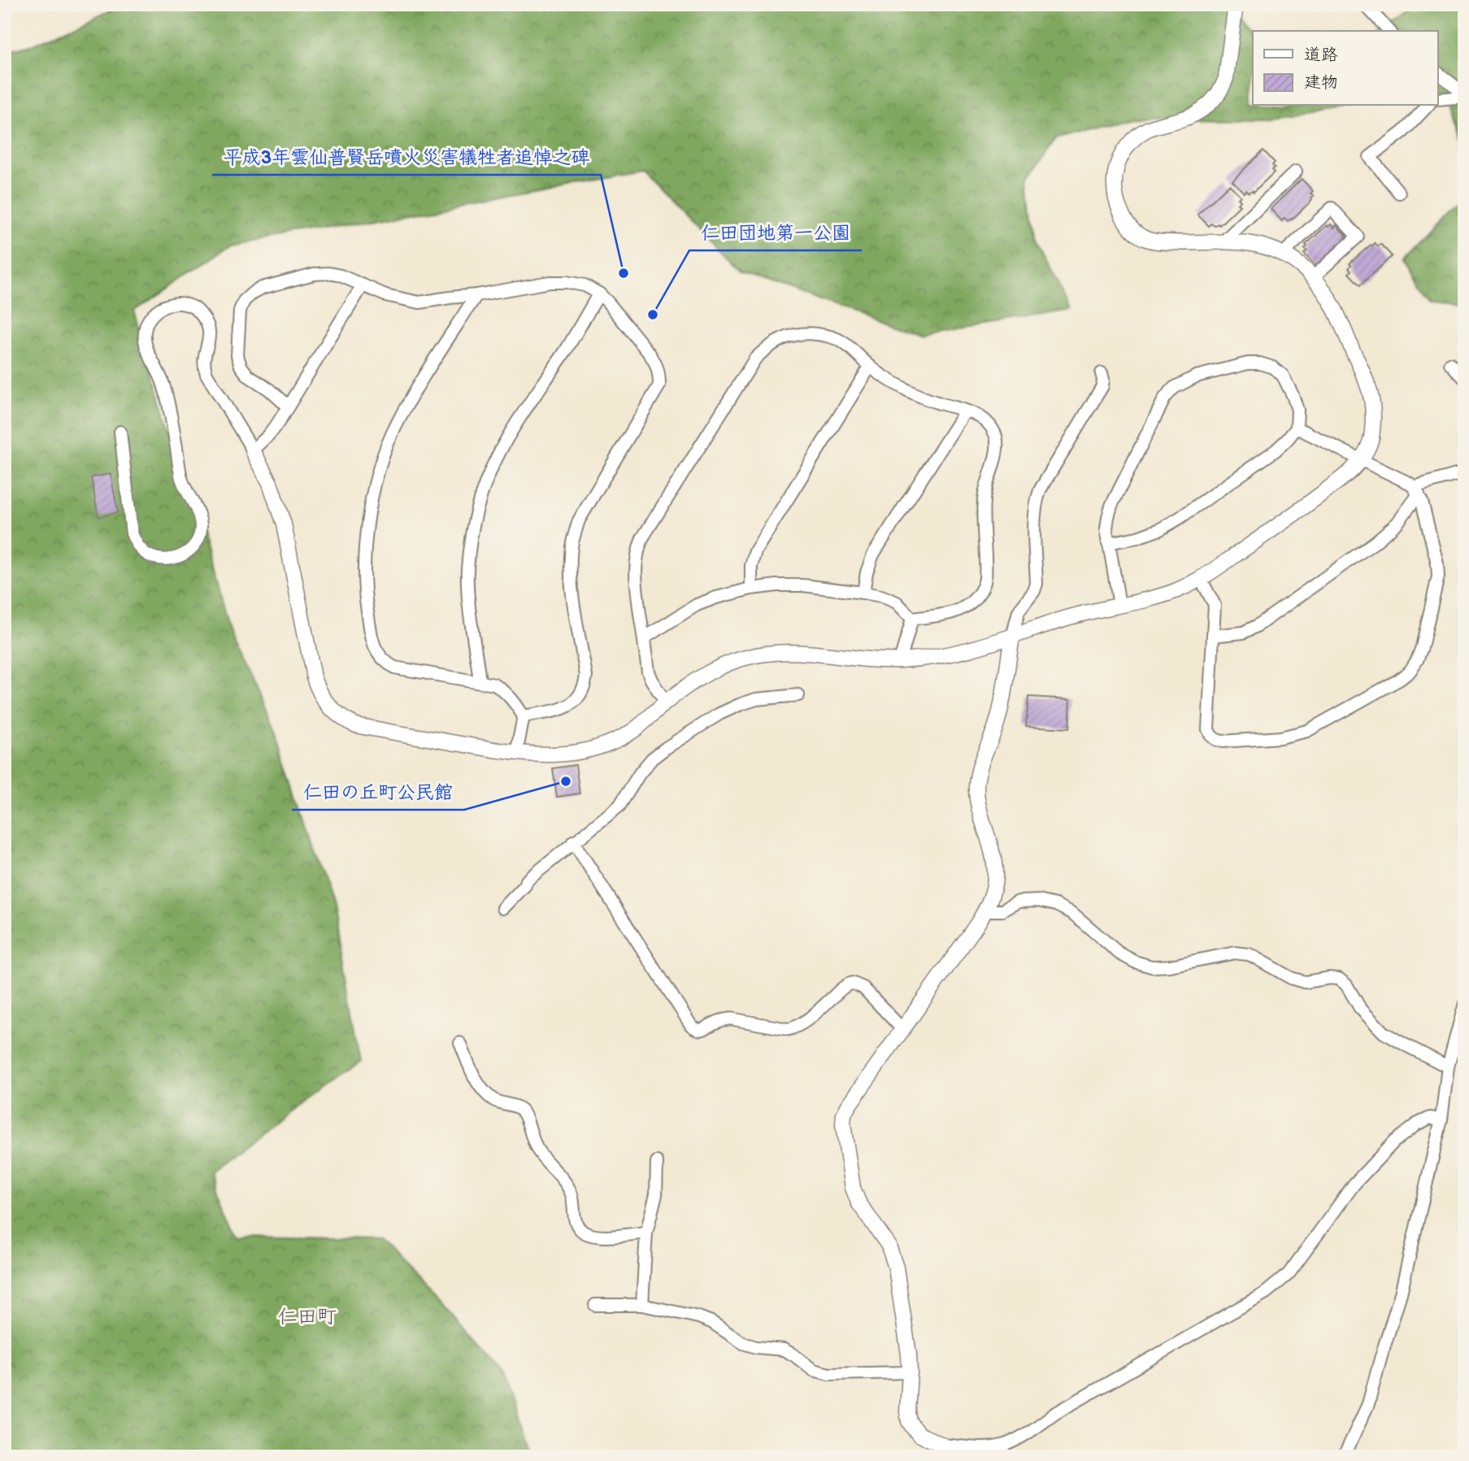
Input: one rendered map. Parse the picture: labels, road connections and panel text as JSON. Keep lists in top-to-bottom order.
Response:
{
  "districts": ["仁田町"],
  "places": ["平成3年雲仙普賢岳噴火災害犠牲者追悼之碑", "仁田団地第一公園", "仁田の丘町公民館"],
  "legend": ["道路", "建物"]
}
